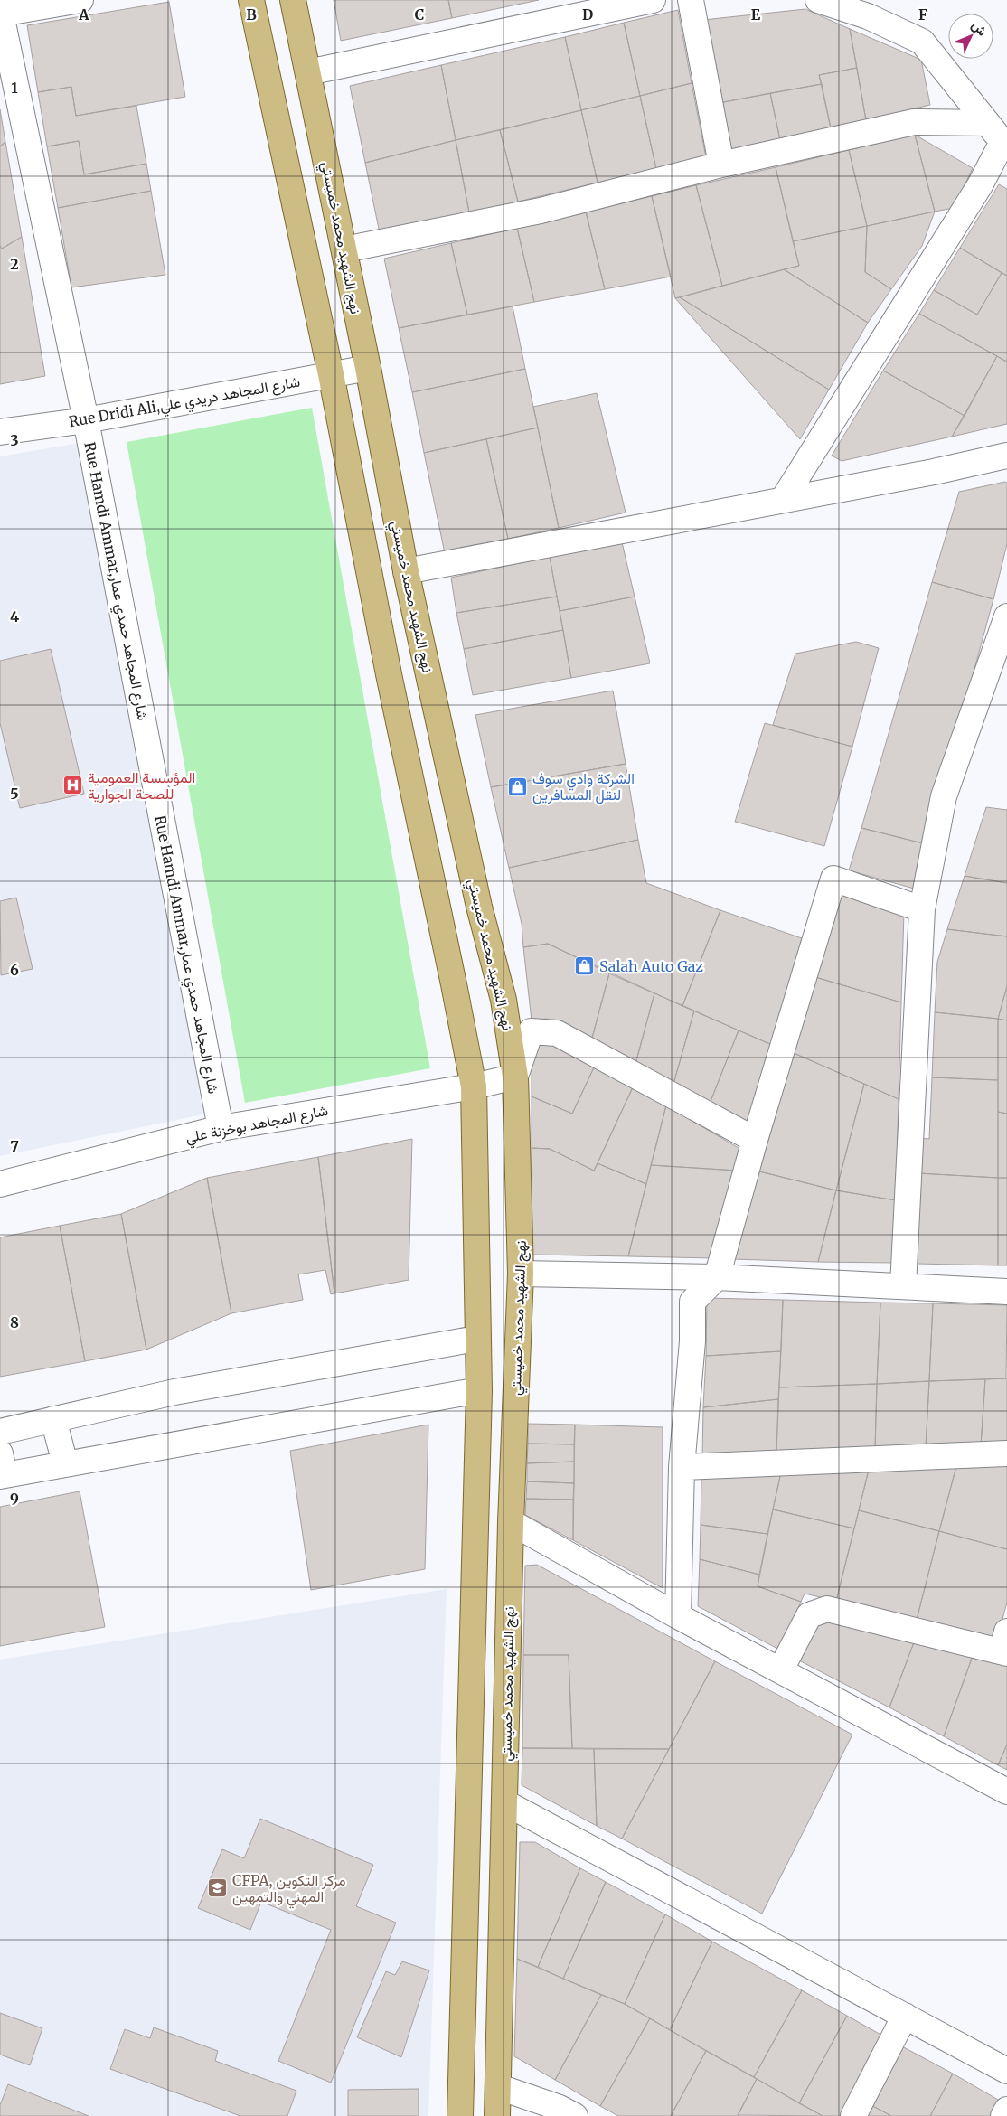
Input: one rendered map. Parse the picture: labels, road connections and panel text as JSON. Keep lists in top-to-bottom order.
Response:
{
  "streets": {
    "main road": ["نهج الشهيد محمد خميستي"],
    "street": ["Rue Dridi Ali,شارع المجاهد دريدي علي", "Rue Hamdi Ammar,شارع المجاهد حمدي عمار", "شارع المجاهد بوخزنة علي"]
  },
  "crossings": [
    ["نهج الشهيد محمد خميستي", "Rue Dridi Ali,شارع المجاهد دريدي علي"],
    ["نهج الشهيد محمد خميستي", "شارع المجاهد بوخزنة علي"],
    ["Rue Dridi Ali,شارع المجاهد دريدي علي", "Rue Hamdi Ammar,شارع المجاهد حمدي عمار"],
    ["Rue Hamdi Ammar,شارع المجاهد حمدي عمار", "شارع المجاهد بوخزنة علي"]
  ],
  "places": {
    "hospital": ["المؤسسة العمومية للصحة الجوارية"],
    "shop": ["الشركة وادي سوف لنقل المسافرين", "Salah Auto Gaz"],
    "school or university": ["CFPA, مركز التكوين المهني والتمهين"]
  },
  "north": "top right",
  "grid": {
    "columns": [
      "A",
      "B",
      "C",
      "D",
      "E",
      "F"
    ],
    "rows": [
      "1",
      "2",
      "3",
      "4",
      "5",
      "6",
      "7",
      "8",
      "9"
    ]
  }
}
